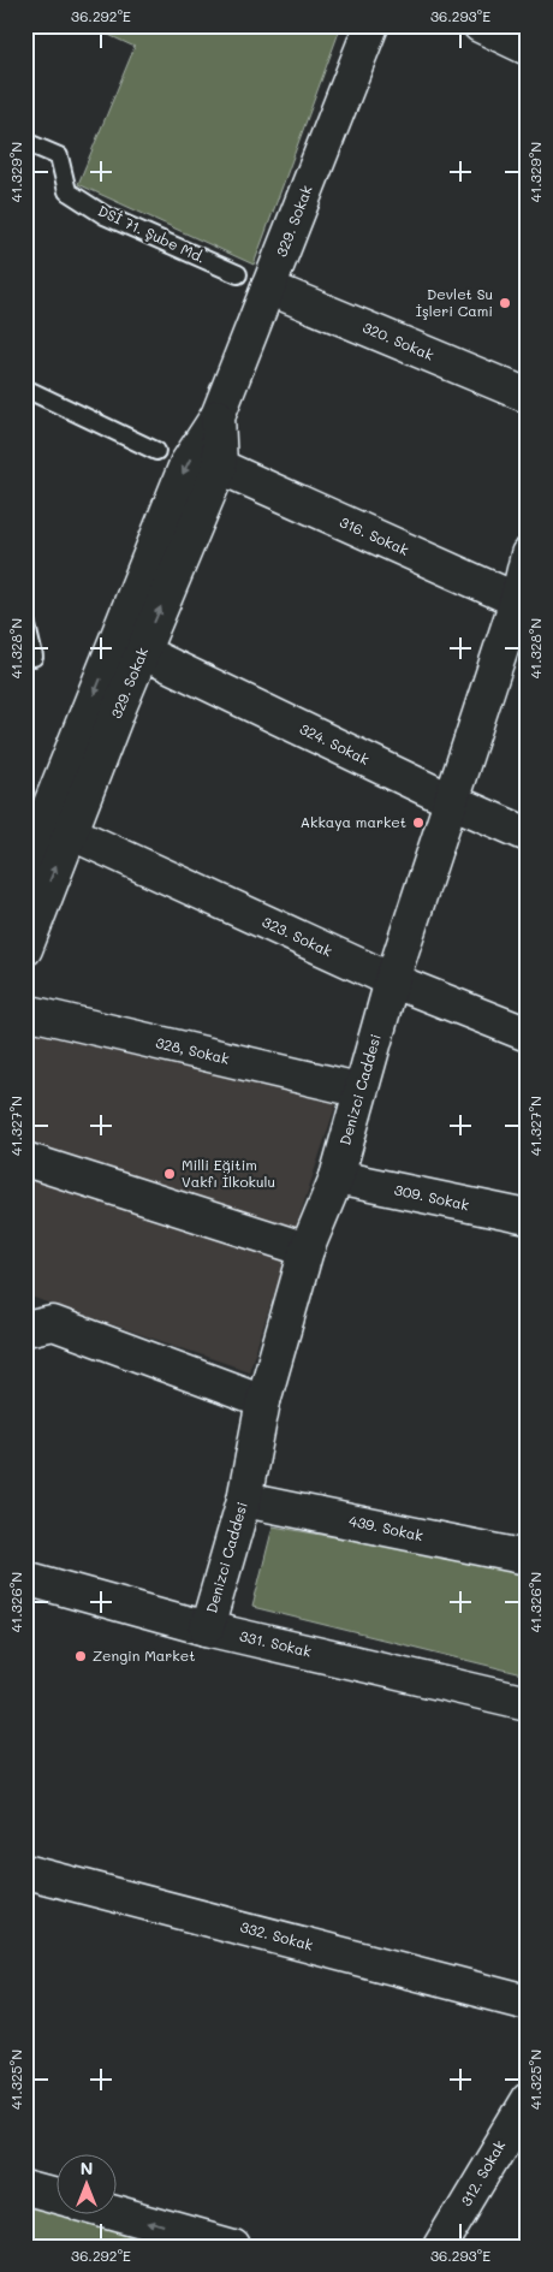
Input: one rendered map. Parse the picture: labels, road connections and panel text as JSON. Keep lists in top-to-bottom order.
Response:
{
  "streets": {
    "street": [
      "329. Sokak",
      "320. Sokak",
      "316. Sokak",
      "324. Sokak",
      "323. Sokak",
      "328, Sokak",
      "Denizci Caddesi",
      "309. Sokak",
      "439. Sokak",
      "331. Sokak",
      "332. Sokak",
      "312. Sokak"
    ],
    "lane": ["DSİ 71. Şube Md."]
  },
  "crossings": [
    ["329. Sokak", "320. Sokak"],
    ["329. Sokak", "316. Sokak"],
    ["329. Sokak", "324. Sokak"],
    ["329. Sokak", "323. Sokak"],
    ["316. Sokak", "Denizci Caddesi"],
    ["324. Sokak", "Denizci Caddesi"],
    ["323. Sokak", "Denizci Caddesi"],
    ["328, Sokak", "Denizci Caddesi"],
    ["Denizci Caddesi", "309. Sokak"],
    ["Denizci Caddesi", "439. Sokak"],
    ["Denizci Caddesi", "331. Sokak"]
  ],
  "places": [
    "Devlet Su İşleri Cami",
    "Akkaya market",
    "Milli Eğitim Vakfı İlkokulu",
    "Zengin Market"
  ],
  "north": "top",
  "coordinates": [
    "36.292°E",
    "36.293°E",
    "41.329°N",
    "41.328°N",
    "41.327°N",
    "41.326°N",
    "41.325°N"
  ]
}
